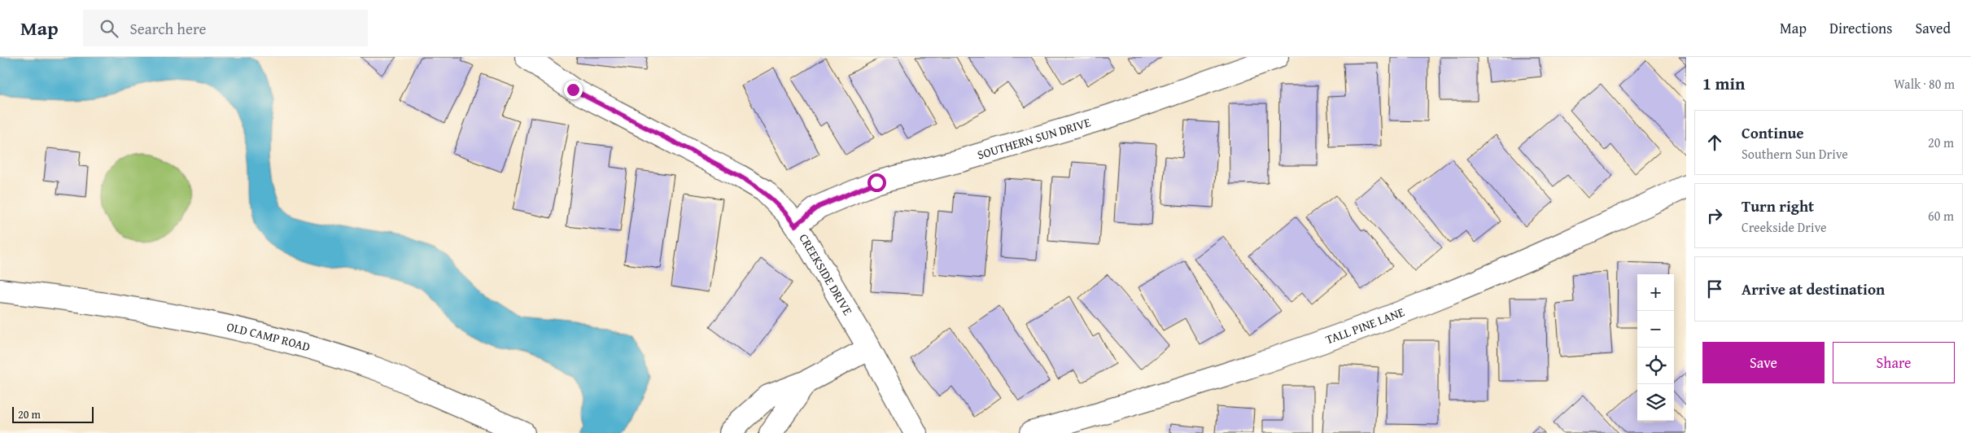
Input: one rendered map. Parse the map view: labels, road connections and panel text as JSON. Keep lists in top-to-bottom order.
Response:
{
  "streets": {
    "street": [
      "SOUTHERN SUN DRIVE",
      "CREEKSIDE DRIVE",
      "TALL PINE LANE",
      "OLD CAMP ROAD"
    ]
  },
  "crossings": [
    ["SOUTHERN SUN DRIVE", "CREEKSIDE DRIVE"]
  ],
  "scale_bar": "20 m",
  "page": {
    "header": "Map",
    "search": "Search here",
    "nav": ["Map", "Directions", "Saved"],
    "heading": ["1 min", "Walk · 80 m"],
    "list": [
      ["Continue", "Southern Sun Drive", "20 m"],
      ["Turn right", "Creekside Drive", "60 m"],
      "Arrive at destination"
    ],
    "map_buttons": ["+", "−"],
    "buttons": ["Save", "Share"],
    "scale": "20 m"
  }
}
